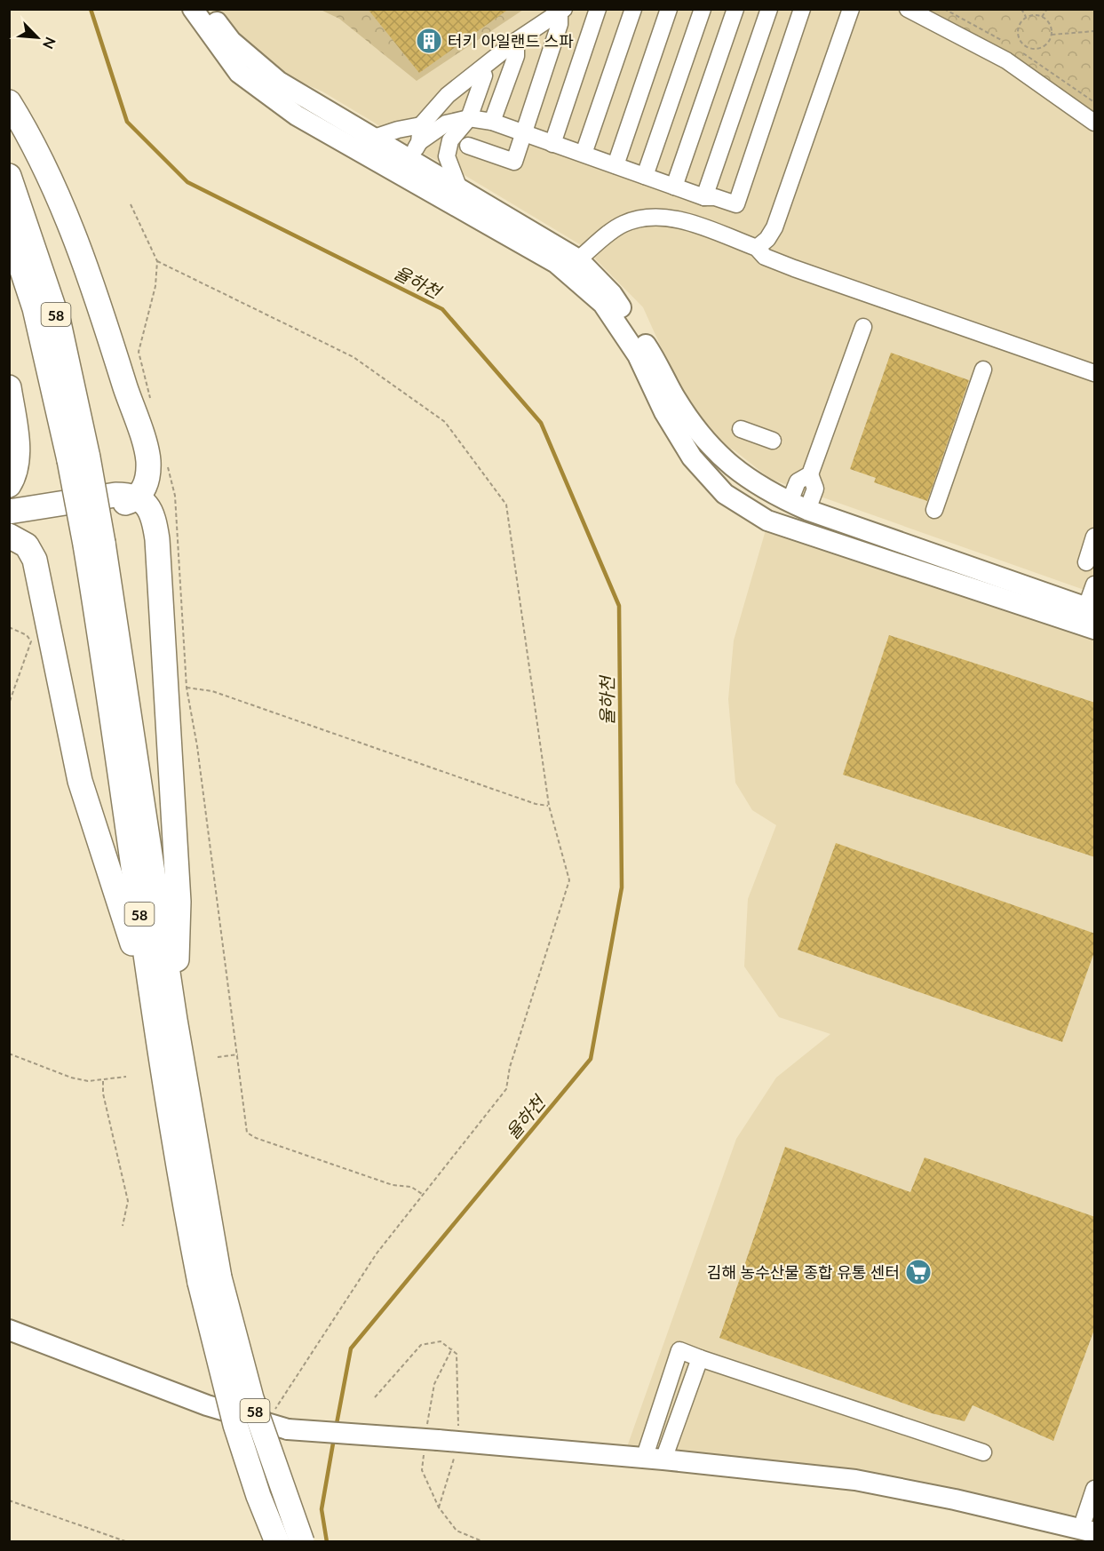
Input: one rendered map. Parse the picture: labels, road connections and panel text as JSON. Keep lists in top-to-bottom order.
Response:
{
  "streets": {
    "highway": ["58"]
  },
  "water": ["율하천"],
  "places": {
    "building": ["터키 아일랜드 스파"],
    "supermarket": ["김해 농수산물 종합 유통 센터"]
  },
  "north": "bottom right"
}
